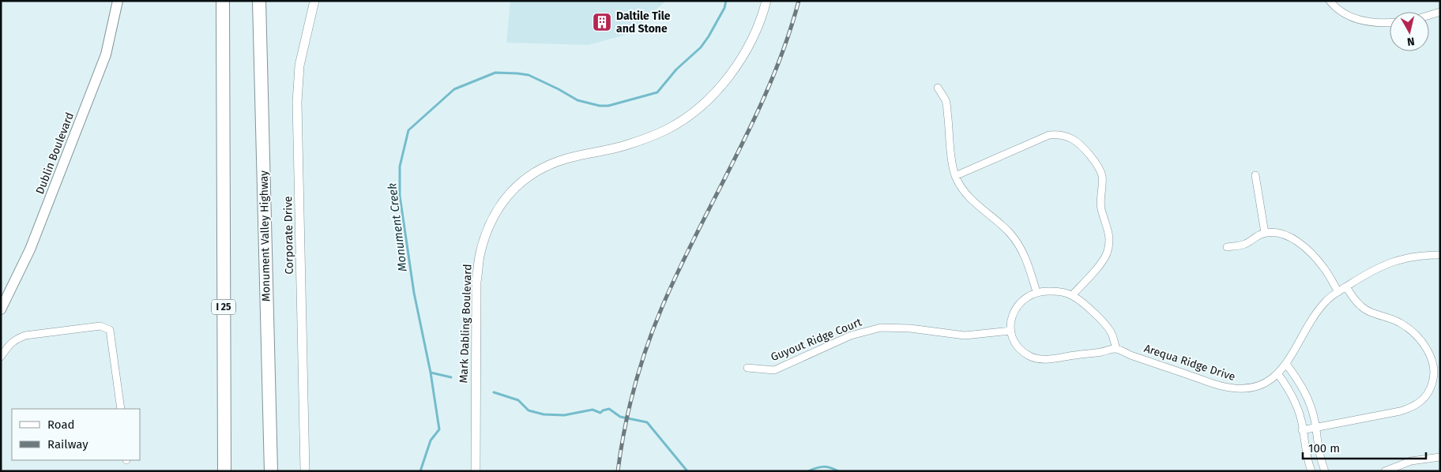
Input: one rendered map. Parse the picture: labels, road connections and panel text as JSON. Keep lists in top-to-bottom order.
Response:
{
  "streets": {
    "highway": ["Monument Valley Highway", "I 25"],
    "main road": ["Dublin Boulevard"],
    "street": [
      "Corporate Drive",
      "Mark Dabling Boulevard",
      "Guyout Ridge Court",
      "Arequa Ridge Drive"
    ]
  },
  "water": ["Monument Creek"],
  "places": {
    "building": ["Daltile Tile and Stone"]
  },
  "legend": ["Road", "Railway"],
  "scale_bar": "100 m",
  "north": "bottom"
}
